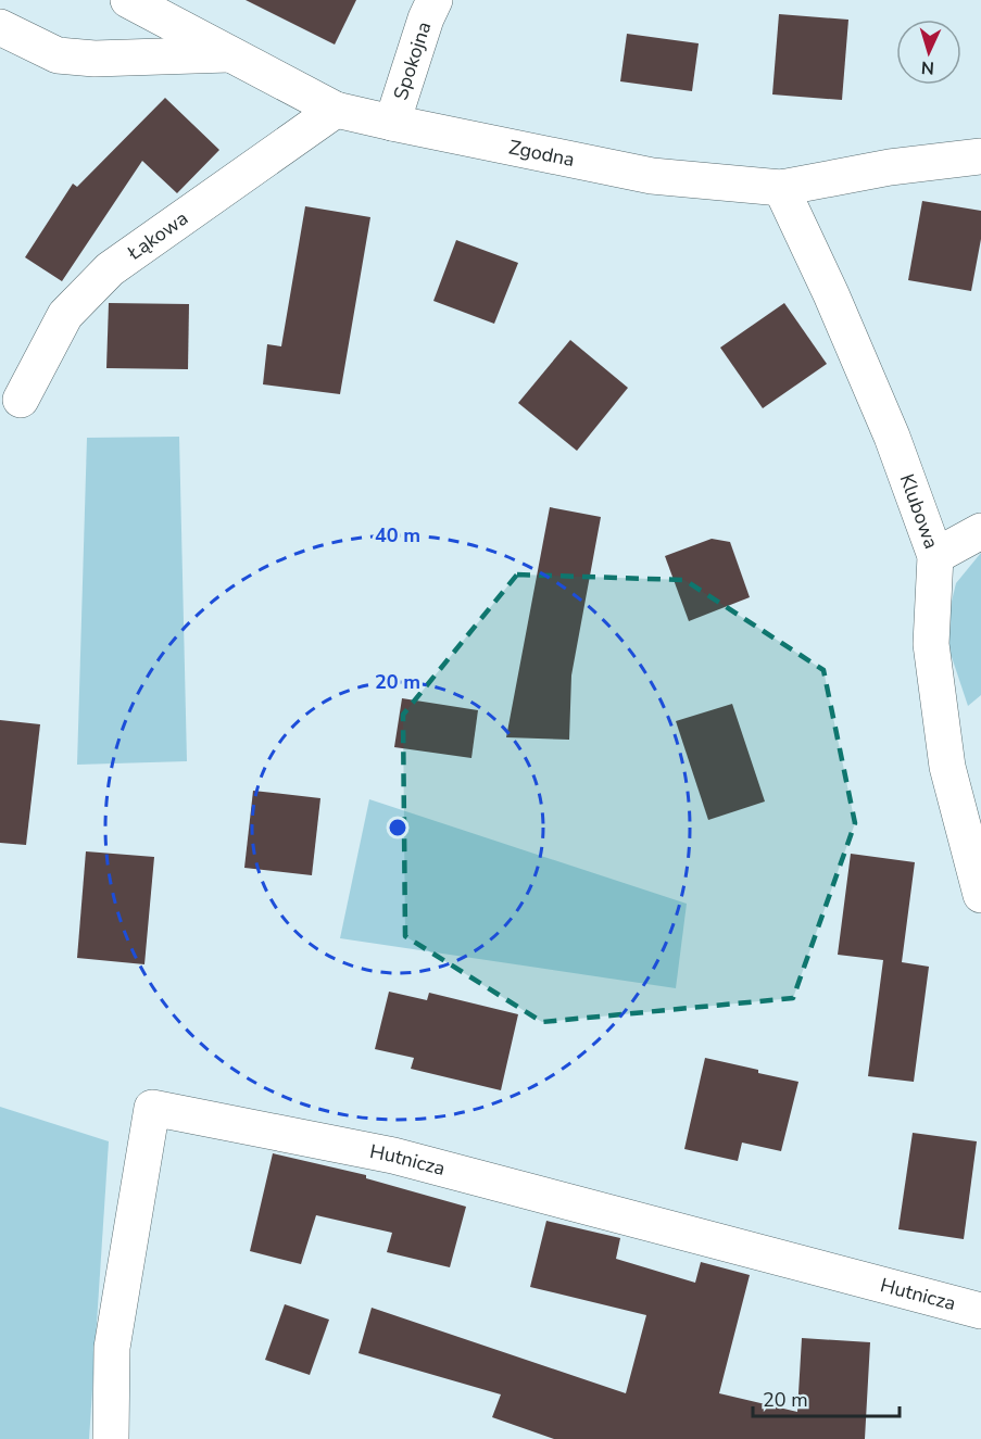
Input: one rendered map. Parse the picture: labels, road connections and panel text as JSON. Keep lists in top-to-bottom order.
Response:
{
  "streets": {
    "street": [
      "Spokojna",
      "Zgodna",
      "Łąkowa",
      "Klubowa",
      "Hutnicza"
    ]
  },
  "crossings": [
    ["Spokojna", "Zgodna"],
    ["Zgodna", "Łąkowa"],
    ["Zgodna", "Klubowa"]
  ],
  "scale_bar": "20 m",
  "north": "bottom",
  "rings": ["40 m", "20 m"]
}
